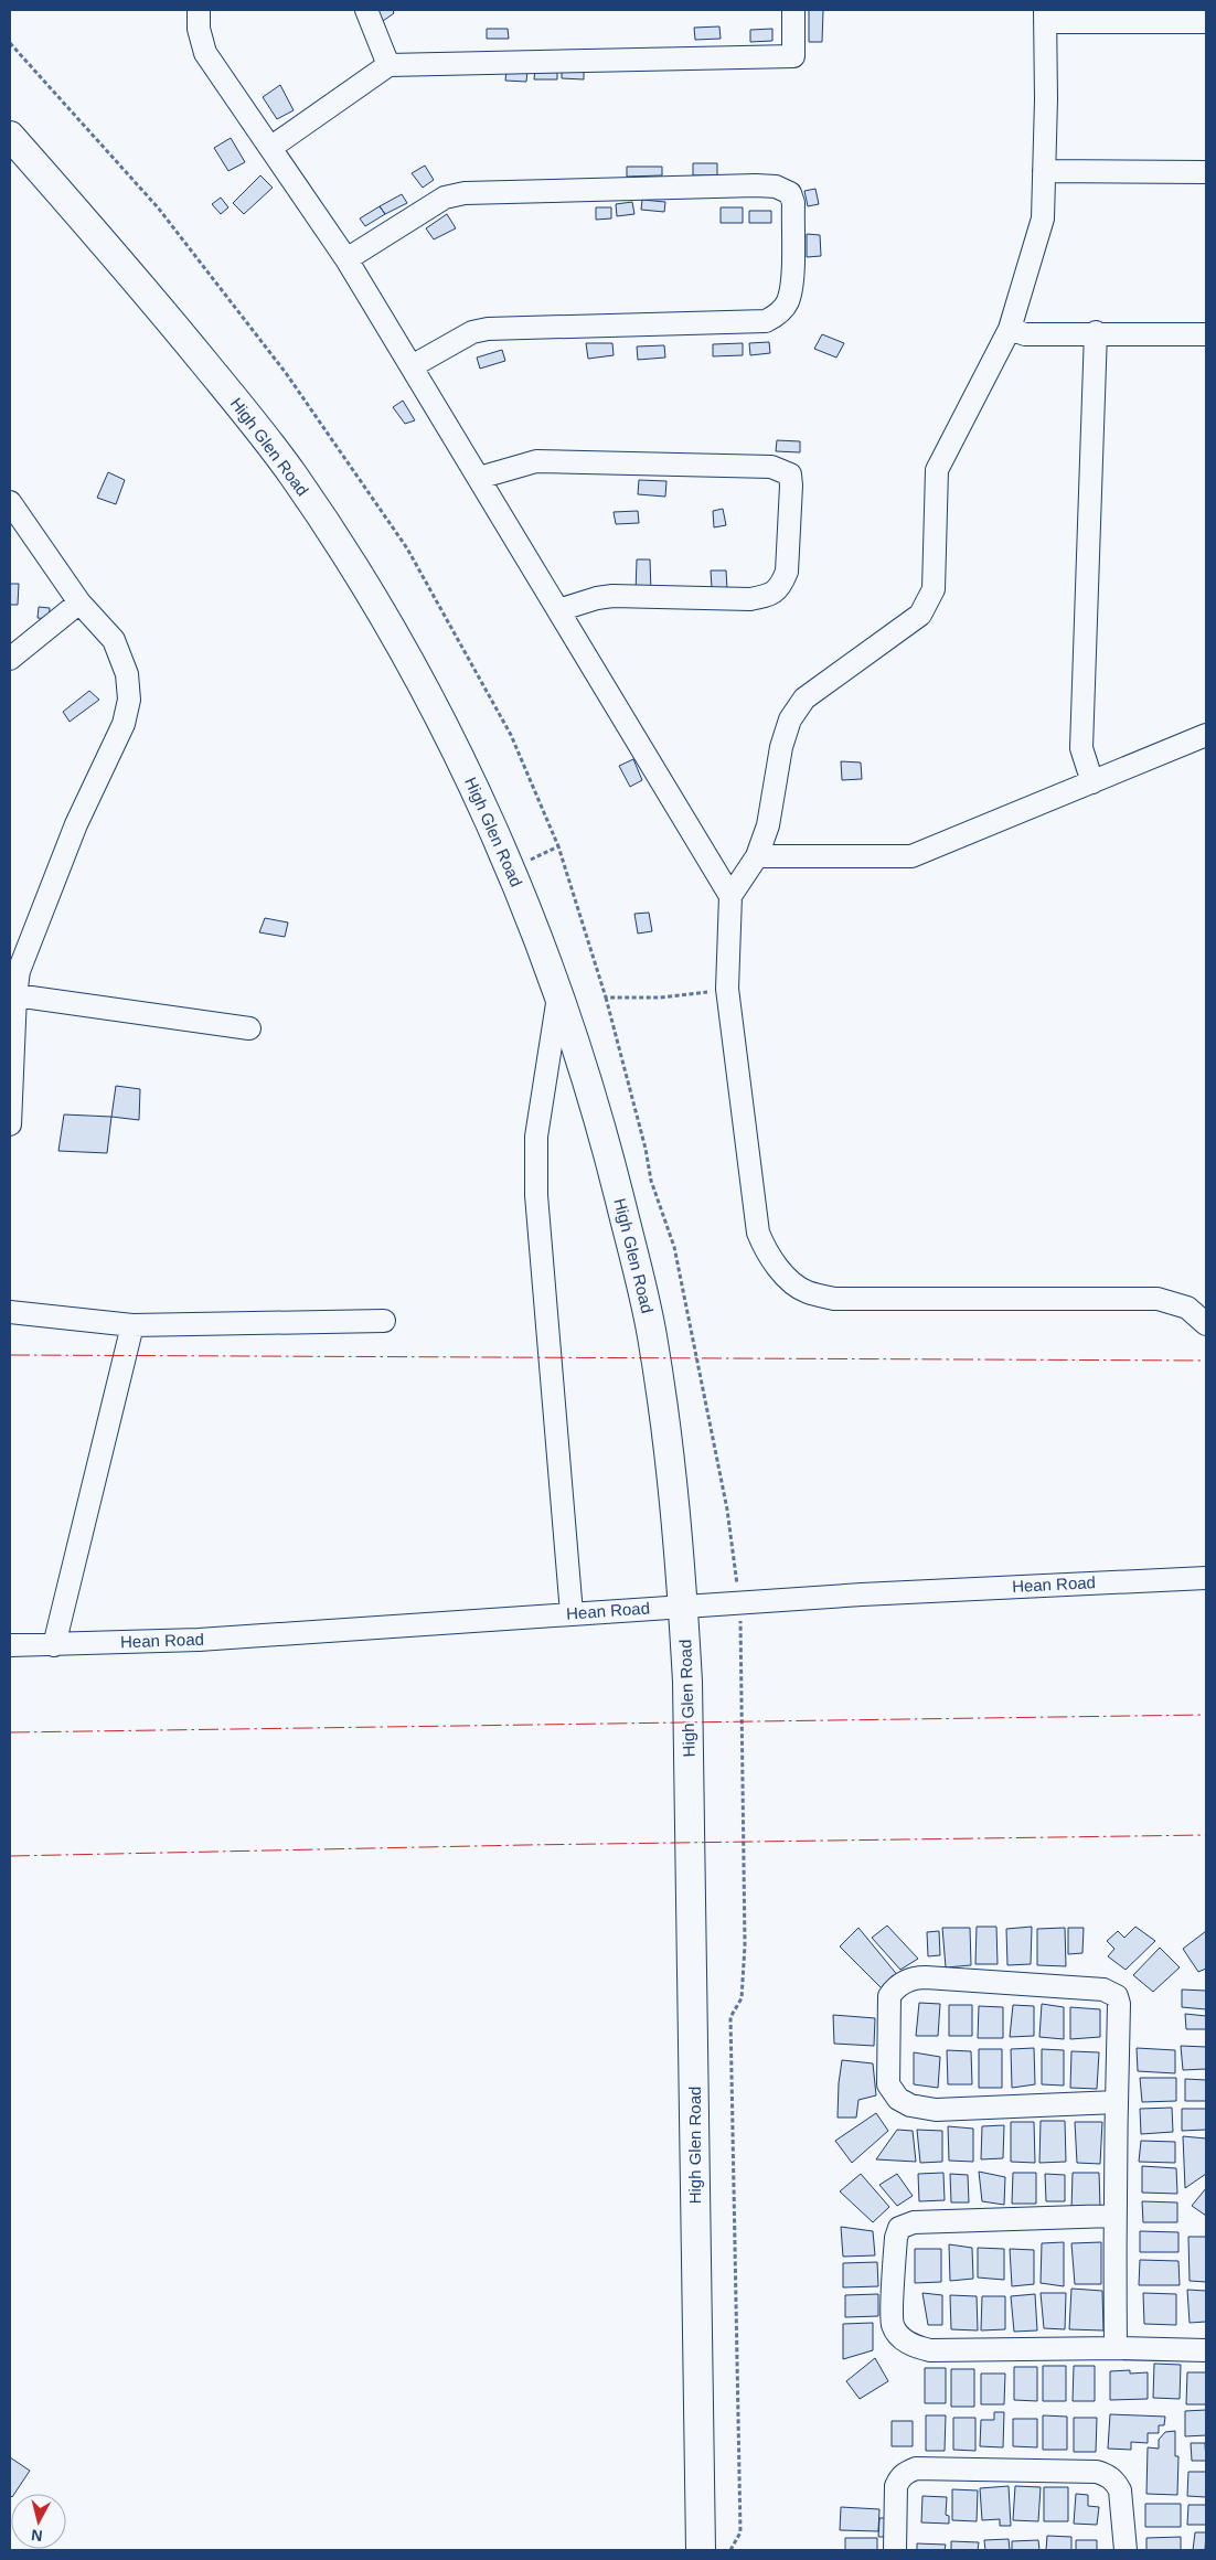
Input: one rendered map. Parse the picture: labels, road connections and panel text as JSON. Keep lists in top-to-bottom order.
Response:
{
  "streets": {
    "main road": ["High Glen Road"],
    "street": ["Hean Road"]
  },
  "crossings": [
    ["High Glen Road", "Hean Road"]
  ],
  "north": "bottom"
}
